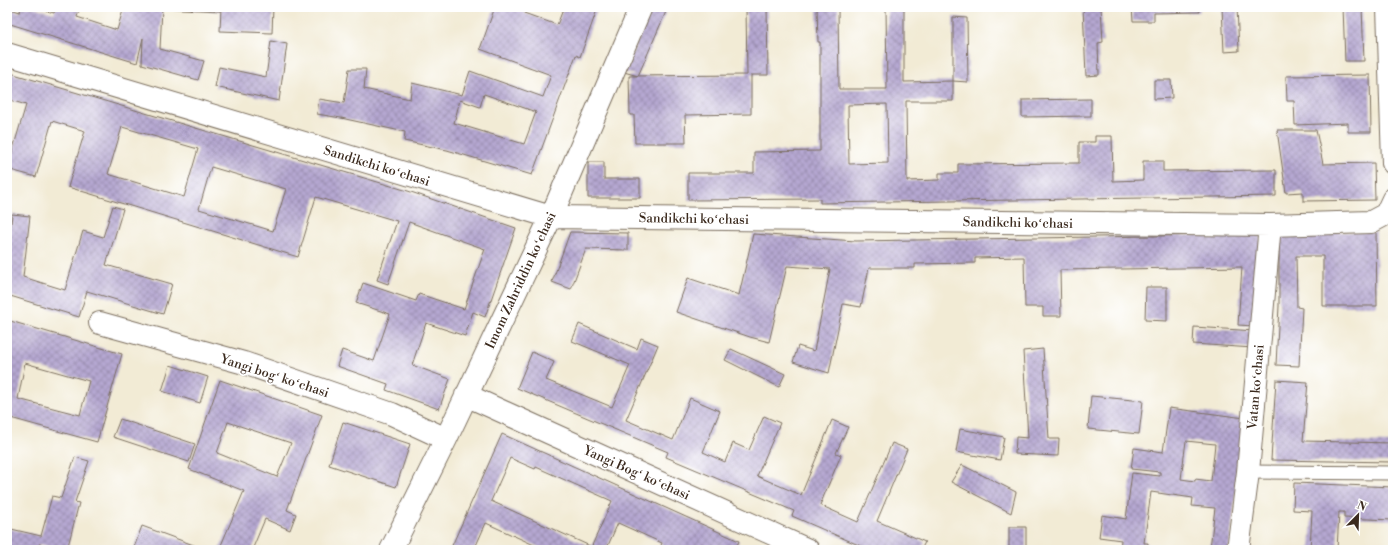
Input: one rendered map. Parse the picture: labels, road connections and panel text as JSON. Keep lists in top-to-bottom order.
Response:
{
  "streets": {
    "street": [
      "Sandikchi koʻchasi",
      "Imom Zahriddin koʻchasi",
      "Yangi bogʻ koʻchasi",
      "Vatan koʻchasi",
      "Yangi Bogʻ koʻchasi"
    ]
  },
  "crossings": [
    ["Sandikchi koʻchasi", "Imom Zahriddin koʻchasi"],
    ["Sandikchi koʻchasi", "Vatan koʻchasi"],
    ["Imom Zahriddin koʻchasi", "Yangi bogʻ koʻchasi"],
    ["Imom Zahriddin koʻchasi", "Yangi Bogʻ koʻchasi"]
  ],
  "north": "top right"
}
